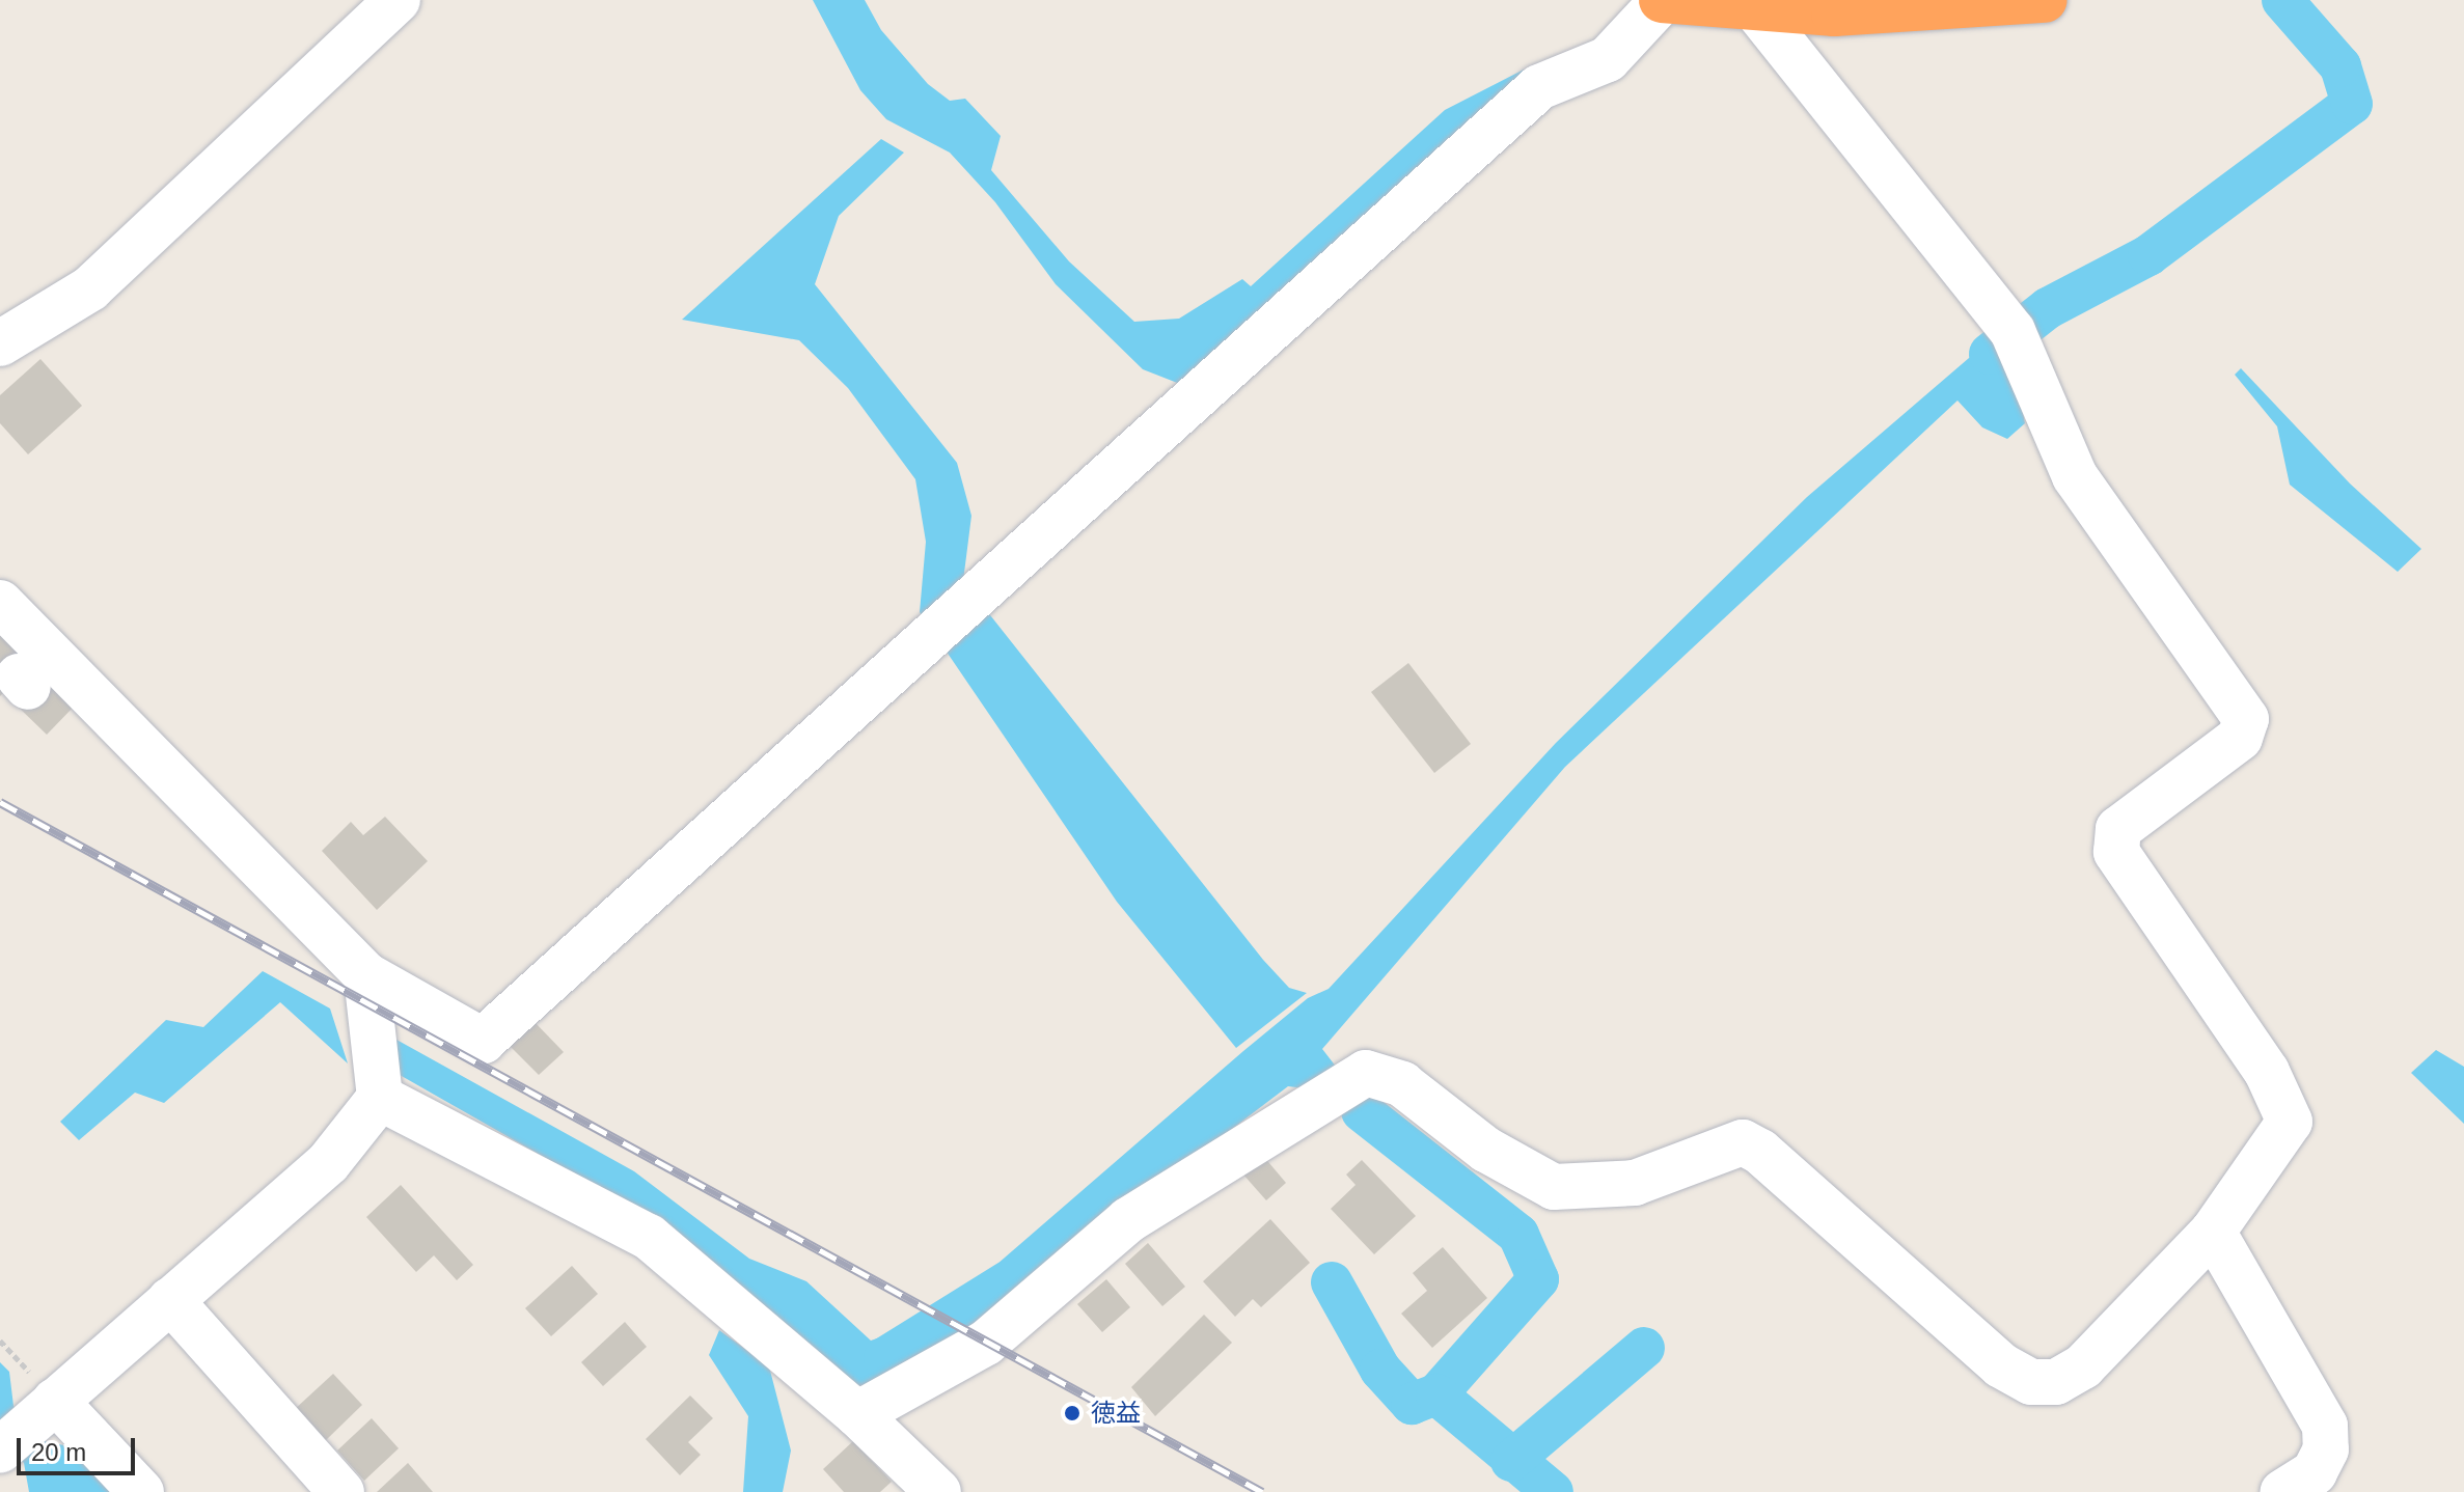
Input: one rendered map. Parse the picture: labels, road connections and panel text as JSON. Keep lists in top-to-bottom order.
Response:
{
  "places": ["徳益"],
  "scale_bar": "20 m"
}
